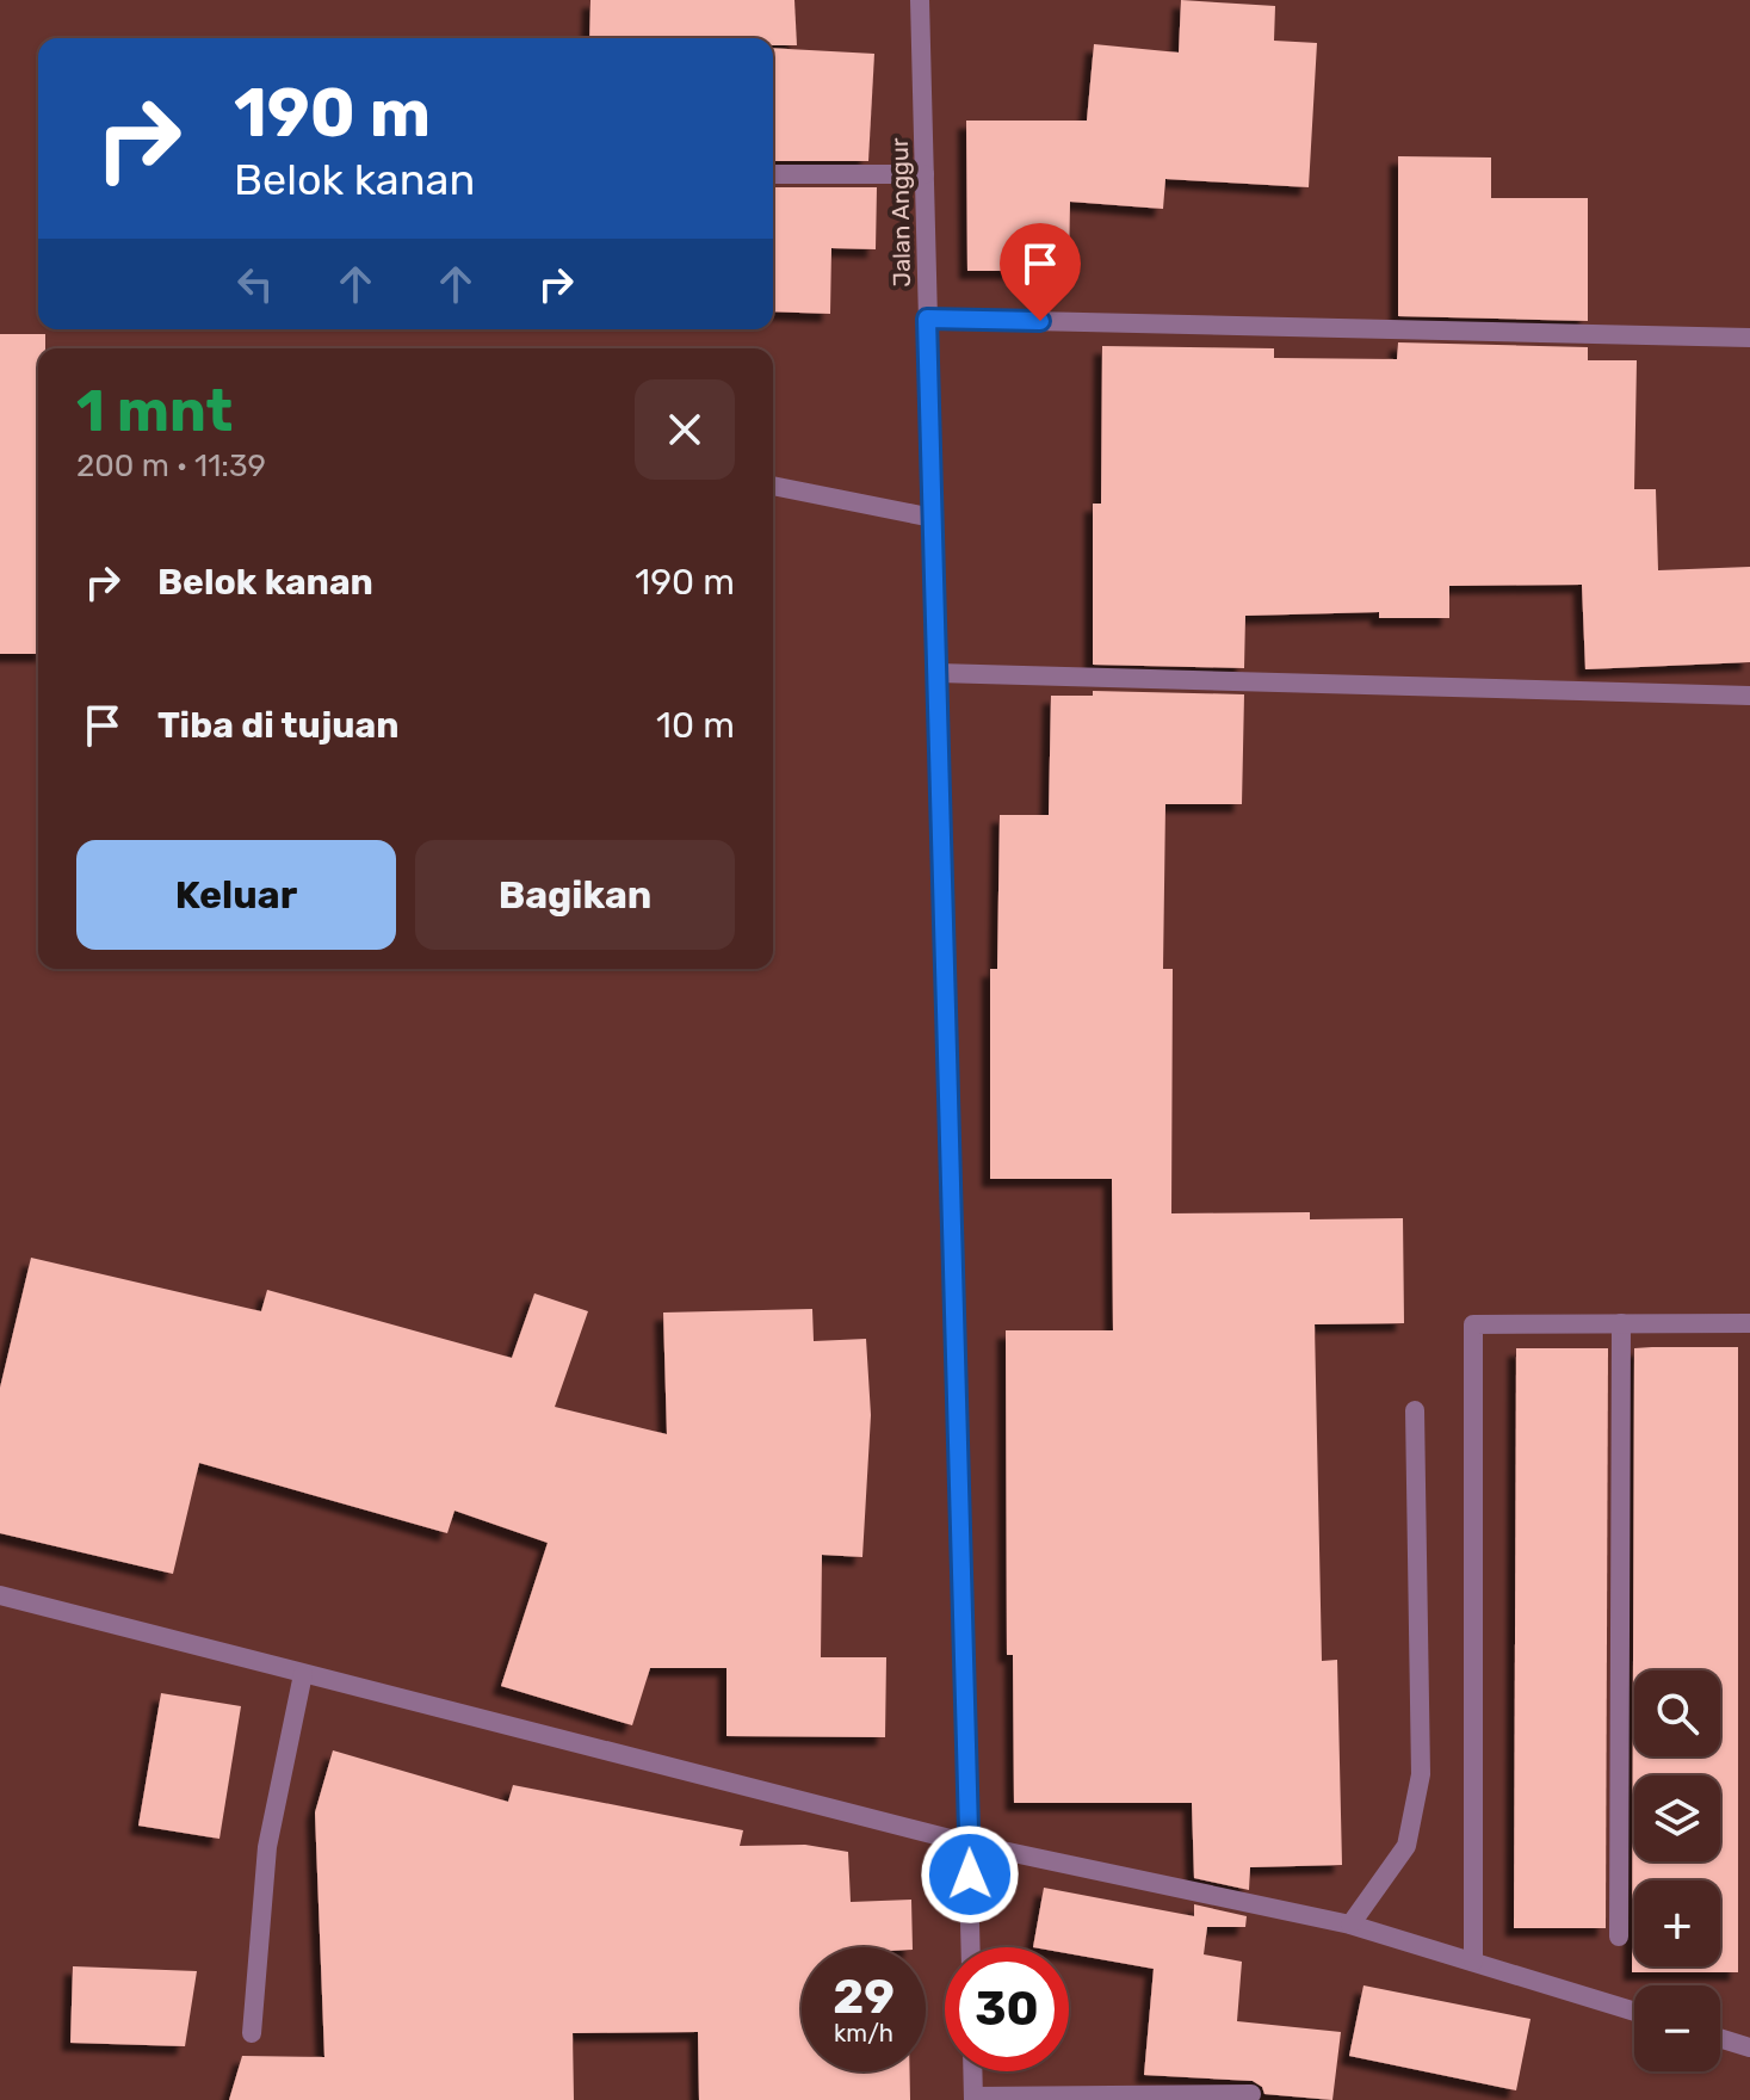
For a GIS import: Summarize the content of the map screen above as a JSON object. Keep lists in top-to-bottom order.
{
  "streets": {
    "street": ["Jalan Anggur"]
  },
  "page": {
    "turn": ["190 m", "Belok kanan"],
    "heading": ["1 mnt", "200 m · 11:39"],
    "list": [
      {
        "name": "Belok kanan",
        "value": "190 m"
      },
      {
        "name": "Tiba di tujuan",
        "value": "10 m"
      }
    ],
    "buttons": ["Keluar", "Bagikan"],
    "map_buttons": ["+", "−"],
    "speed": "29 km/h",
    "limit": "30"
  }
}
